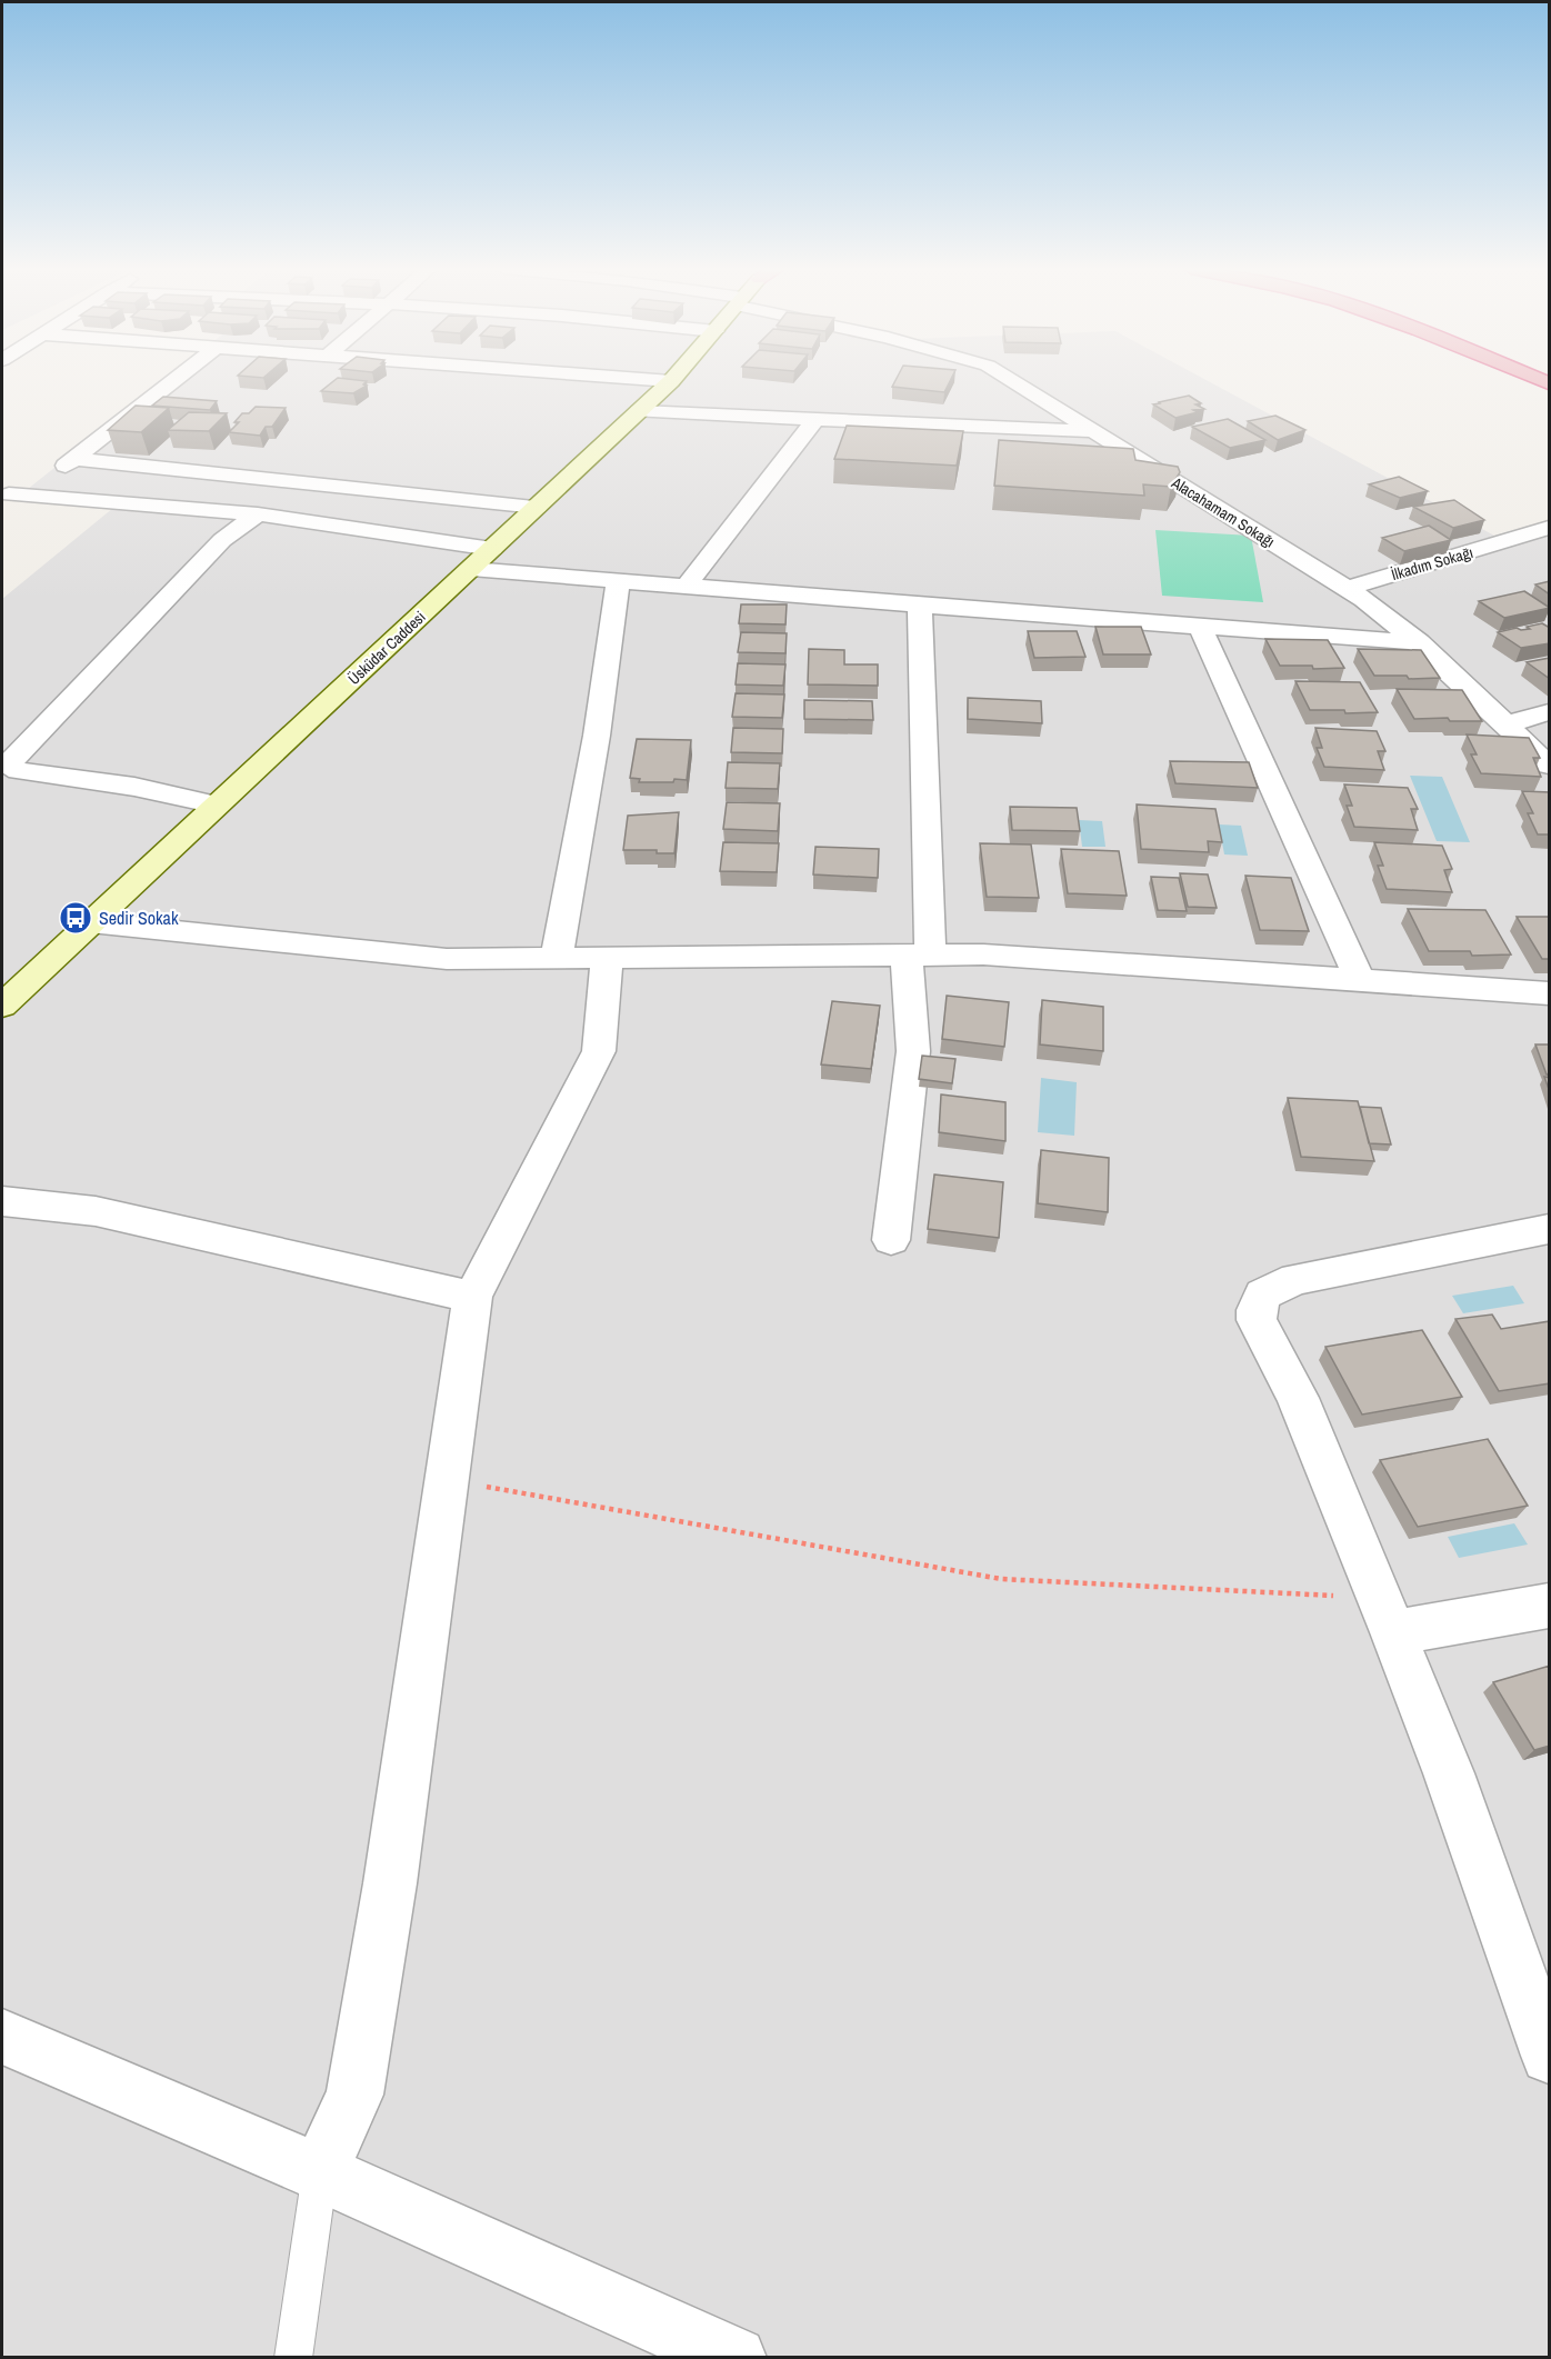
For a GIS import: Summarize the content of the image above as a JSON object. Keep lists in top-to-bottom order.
{
  "streets": {
    "main road": ["Üsküdar Caddesi"],
    "street": ["Alacahamam Sokağı", "İlkadım Sokağı"]
  },
  "crossings": [
    ["Alacahamam Sokağı", "İlkadım Sokağı"]
  ],
  "places": {
    "bus stop": ["Sedir Sokak"]
  }
}
